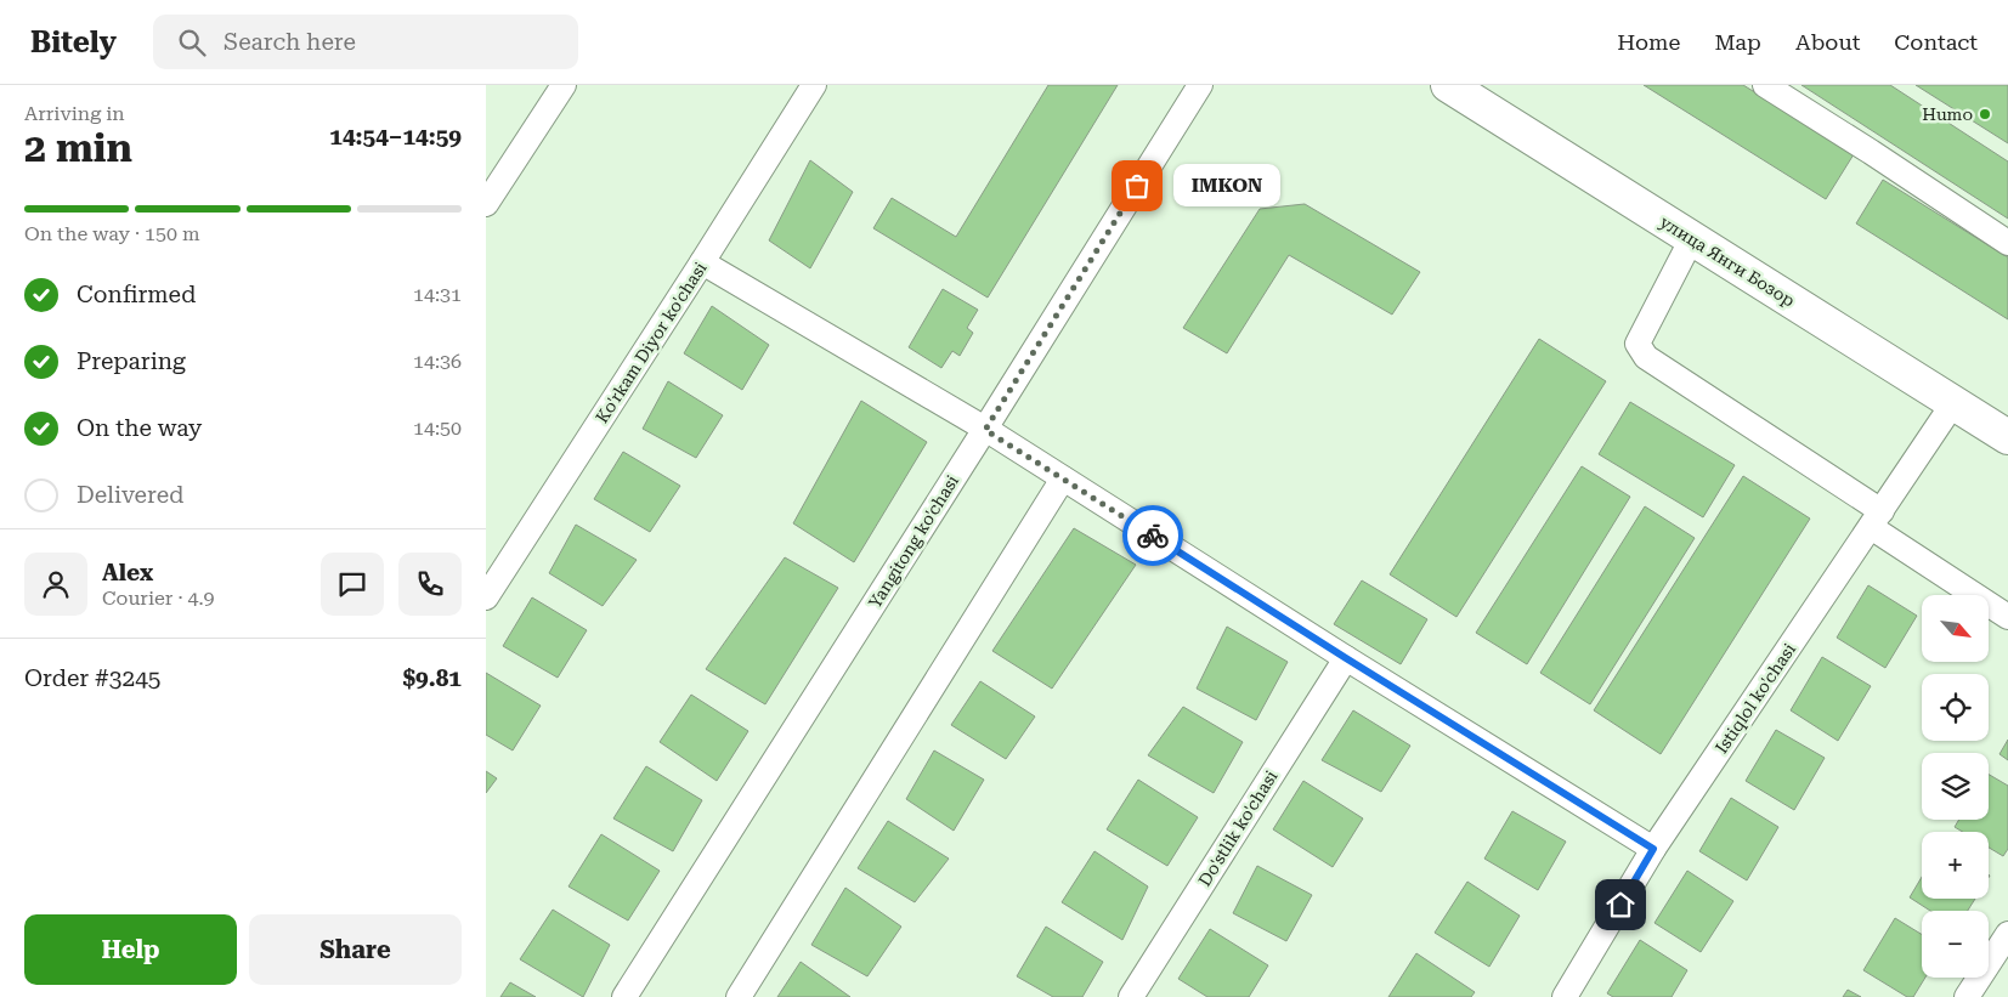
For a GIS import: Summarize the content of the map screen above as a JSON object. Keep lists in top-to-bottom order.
{
  "streets": {
    "street": [
      "улица Янги Бозор",
      "Ko'rkam Diyor ko'chasi",
      "Yangitong ko'chasi",
      "Istiqlol ko'chasi",
      "Do'stlik ko'chasi"
    ]
  },
  "crossings": [
    ["улица Янги Бозор", "Istiqlol ko'chasi"]
  ],
  "places": ["Humo", "IMKON"],
  "north": "bottom right",
  "page": {
    "header": "Bitely",
    "search": "Search here",
    "nav": [
      "Home",
      "Map",
      "About",
      "Contact"
    ],
    "heading": ["2 min", "Arriving in", "14:54–14:59"],
    "panel": [
      "Alex",
      "Courier · 4.9",
      "Order #3245",
      "$9.81"
    ],
    "bubble": "IMKON",
    "bar": "On the way · 150 m",
    "list": [
      ["Confirmed", "14:31"],
      ["Preparing", "14:36"],
      ["On the way", "14:50"],
      "Delivered"
    ],
    "map_buttons": ["+", "−"],
    "buttons": ["Help", "Share"]
  }
}
